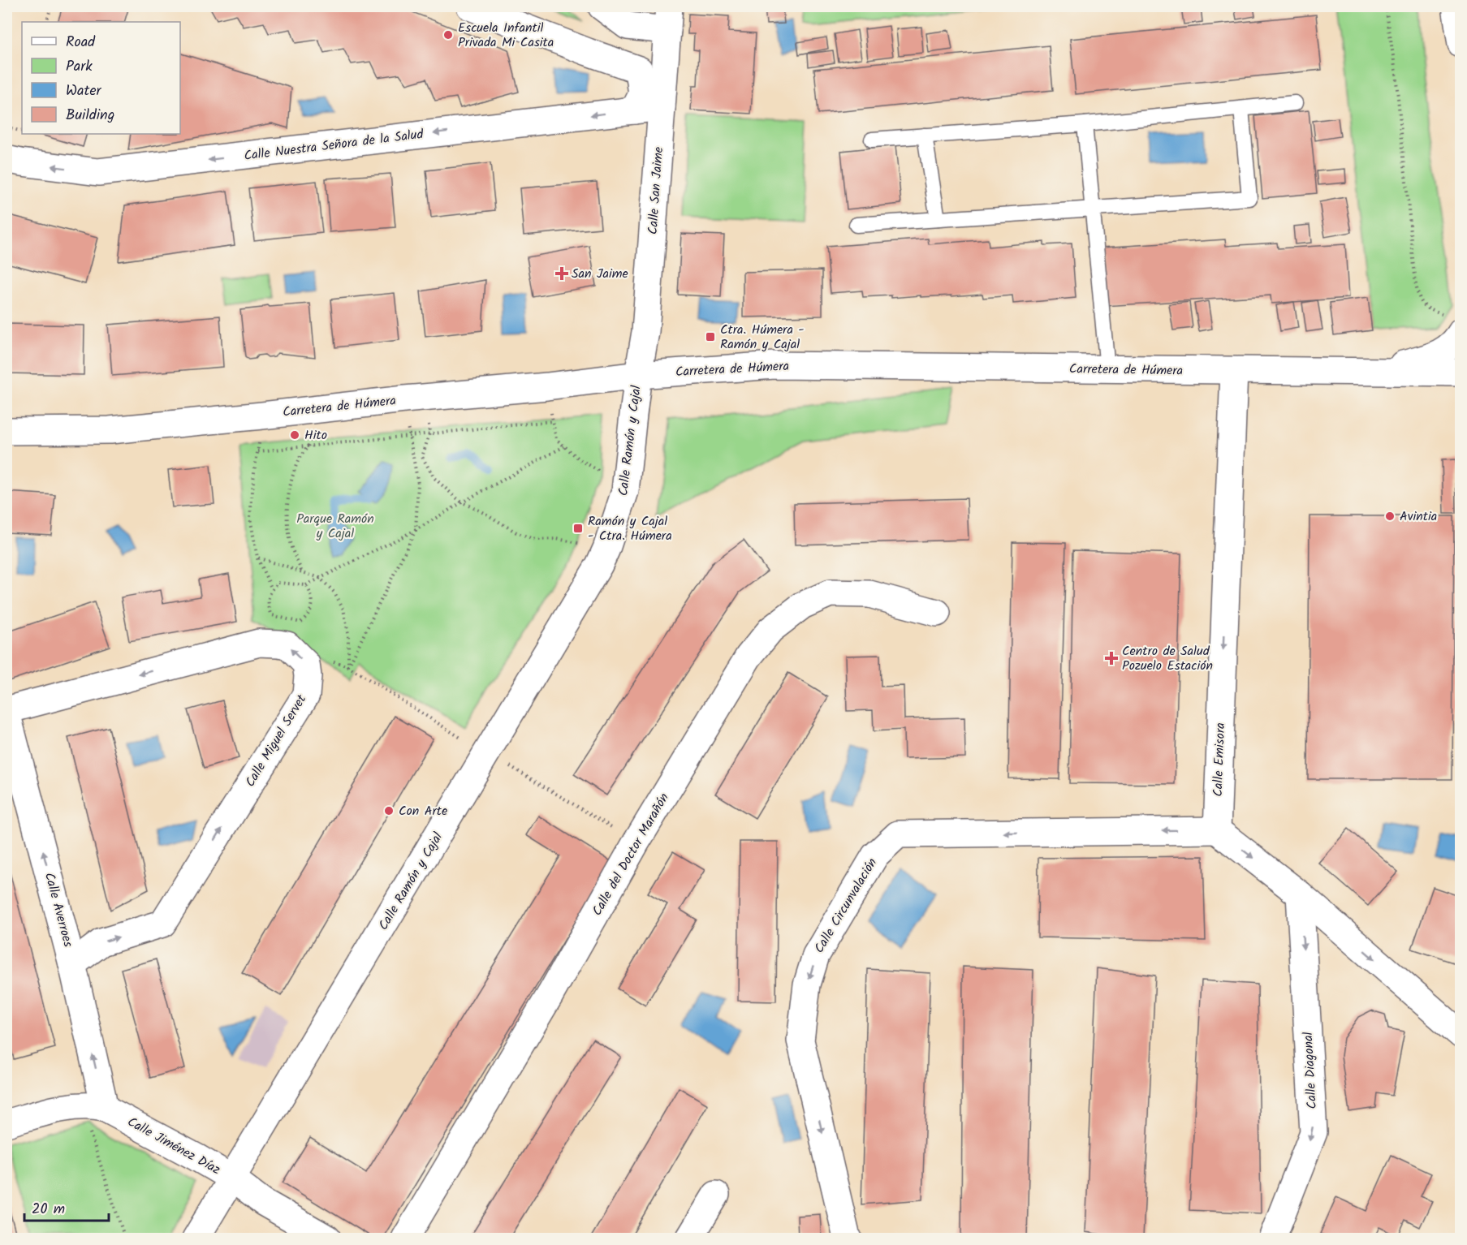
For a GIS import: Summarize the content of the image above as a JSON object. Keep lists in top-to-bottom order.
{
  "streets": {
    "street": [
      "Calle Nuestra Señora de la Salud",
      "Calle San Jaime",
      "Carretera de Húmera",
      "Calle Ramón y Cajal",
      "Calle Miguel Servet",
      "Calle Emisora",
      "Calle del Doctor Marañón",
      "Calle Circunvalación",
      "Calle Averroes",
      "Calle Diagonal",
      "Calle Jiménez Díaz"
    ]
  },
  "crossings": [
    ["Calle Nuestra Señora de la Salud", "Calle San Jaime"],
    ["Calle San Jaime", "Carretera de Húmera"],
    ["Calle San Jaime", "Calle Ramón y Cajal"],
    ["Carretera de Húmera", "Calle Ramón y Cajal"],
    ["Carretera de Húmera", "Calle Emisora"],
    ["Calle Ramón y Cajal", "Calle Jiménez Díaz"],
    ["Calle Miguel Servet", "Calle Averroes"],
    ["Calle Emisora", "Calle Circunvalación"],
    ["Calle Averroes", "Calle Jiménez Díaz"]
  ],
  "one_way": [
    "Calle Nuestra Señora de la Salud",
    "Calle Emisora",
    "Calle Averroes",
    "Calle Diagonal"
  ],
  "parks": ["Parque Ramón y Cajal"],
  "places": {
    "other": [
      "Escuela Infantil Privada Mi Casita",
      "Hito",
      "Avintia",
      "Con Arte"
    ],
    "health": ["San Jaime", "Centro de Salud Pozuelo Estación"],
    "transit": ["Ctra. Húmera - Ramón y Cajal", "Ramón y Cajal - Ctra. Húmera"]
  },
  "legend": [
    "Road",
    "Park",
    "Water",
    "Building"
  ],
  "scale_bar": "20 m"
}
